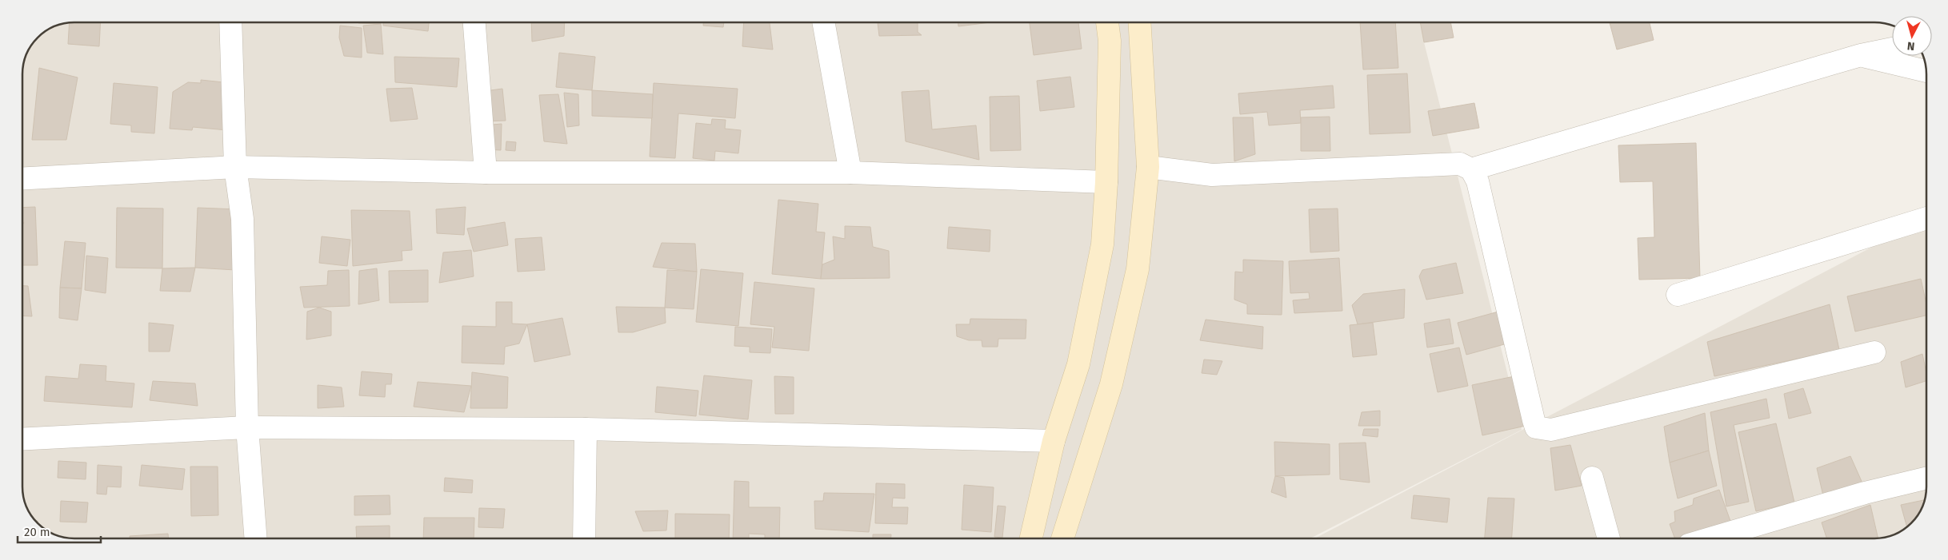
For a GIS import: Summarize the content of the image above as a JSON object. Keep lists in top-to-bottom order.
{
  "scale_bar": "20 m",
  "north": "bottom"
}
